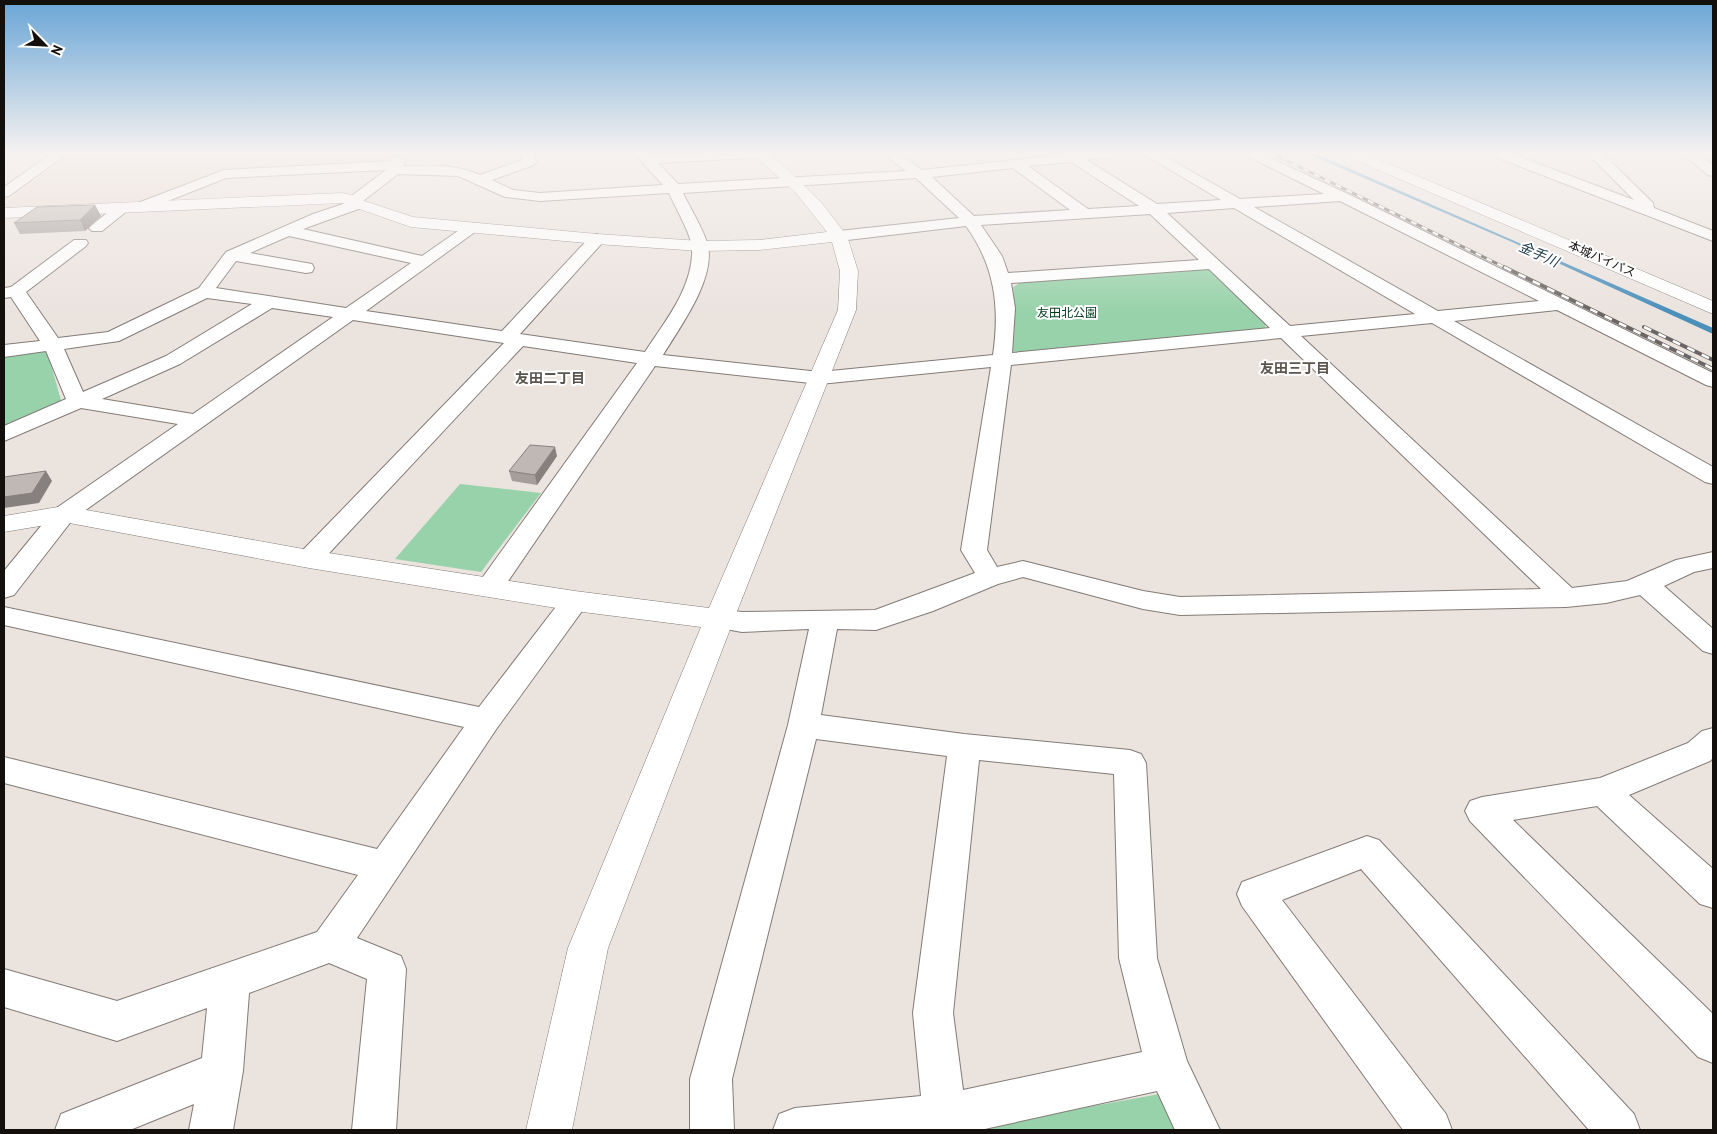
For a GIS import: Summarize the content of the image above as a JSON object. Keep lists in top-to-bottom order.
{
  "streets": {
    "main road": ["本城バイパス"]
  },
  "districts": ["友田三丁目", "友田二丁目"],
  "water": ["金手川"],
  "parks": ["友田北公園"],
  "north": "bottom right"
}
